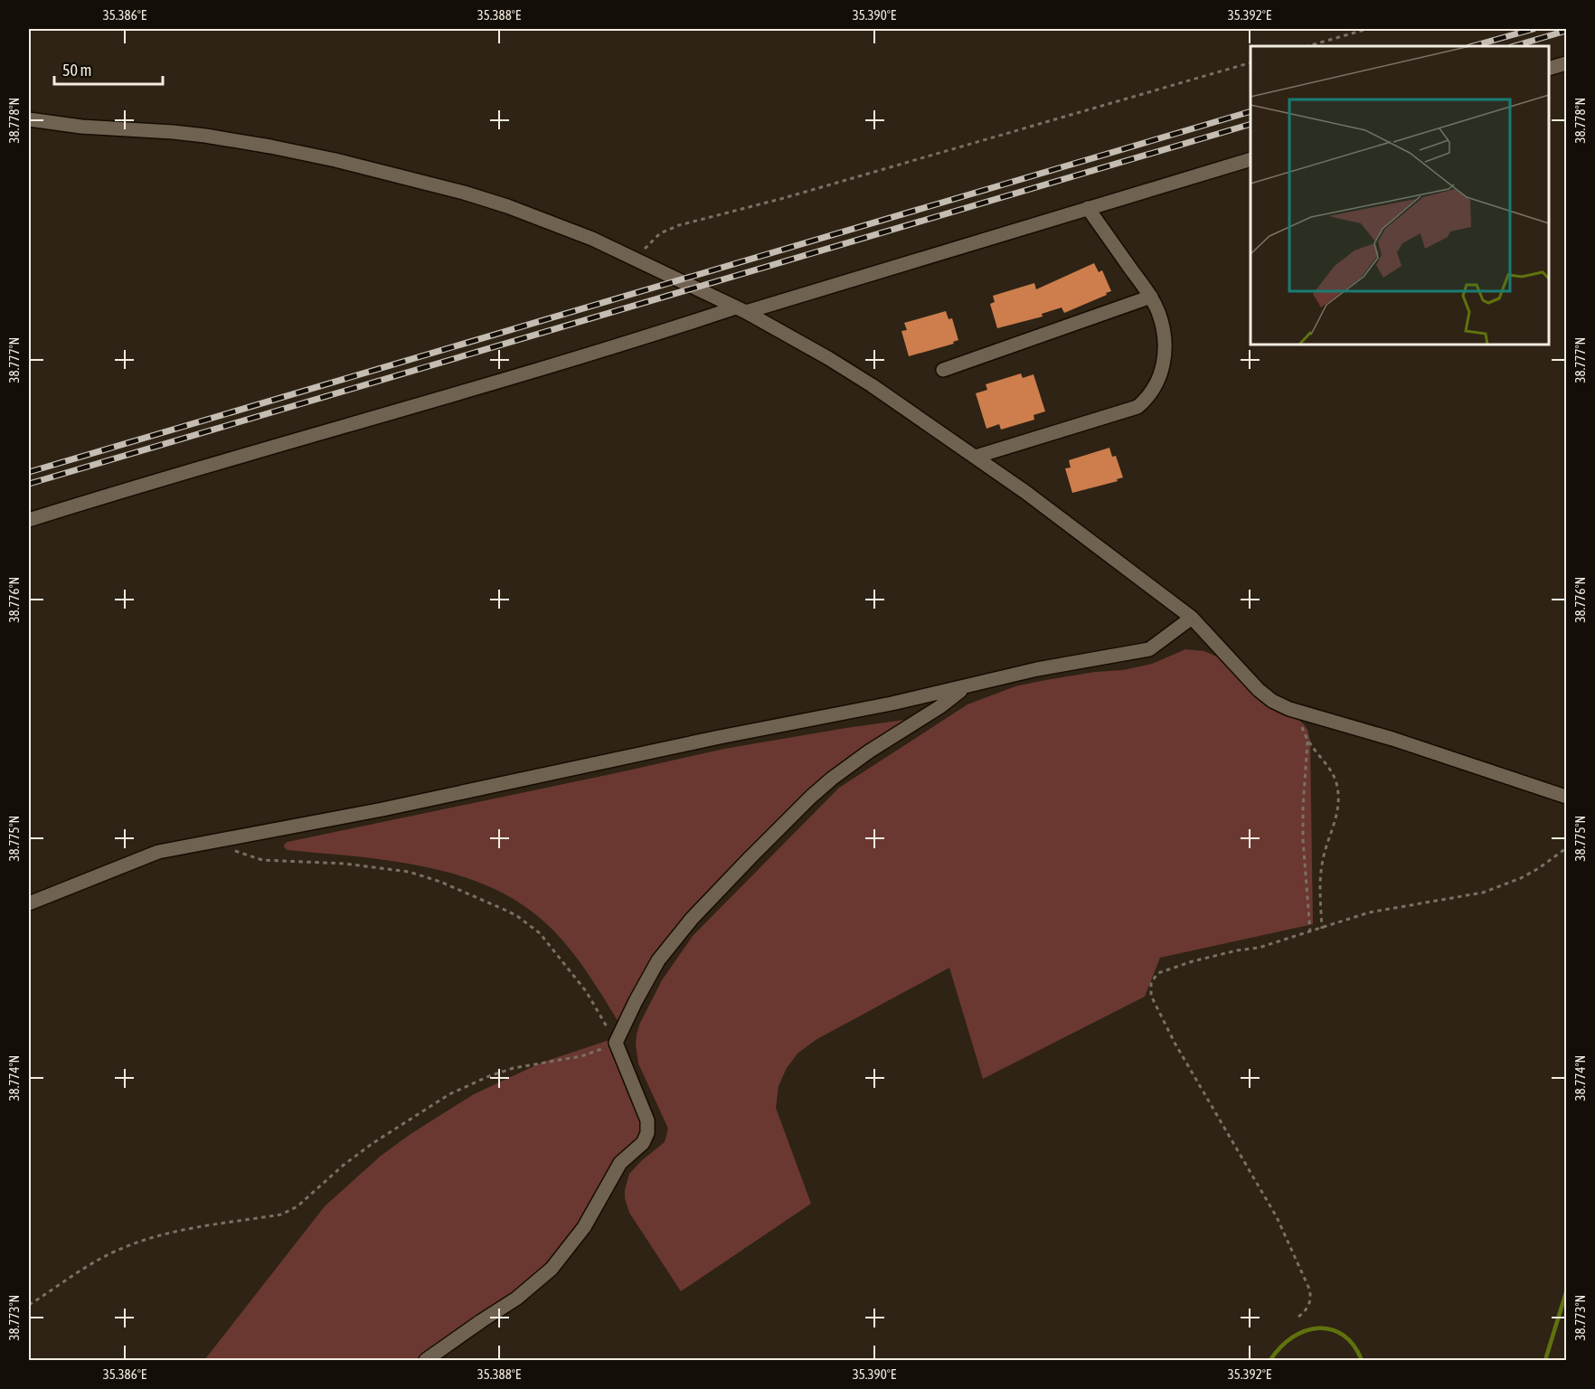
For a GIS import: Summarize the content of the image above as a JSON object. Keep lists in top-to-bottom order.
{
  "scale_bar": "50 m",
  "coordinates": [
    "35.386°E",
    "35.388°E",
    "35.390°E",
    "35.392°E",
    "38.778°N",
    "38.777°N",
    "38.776°N",
    "38.775°N",
    "38.774°N",
    "38.773°N"
  ]
}
